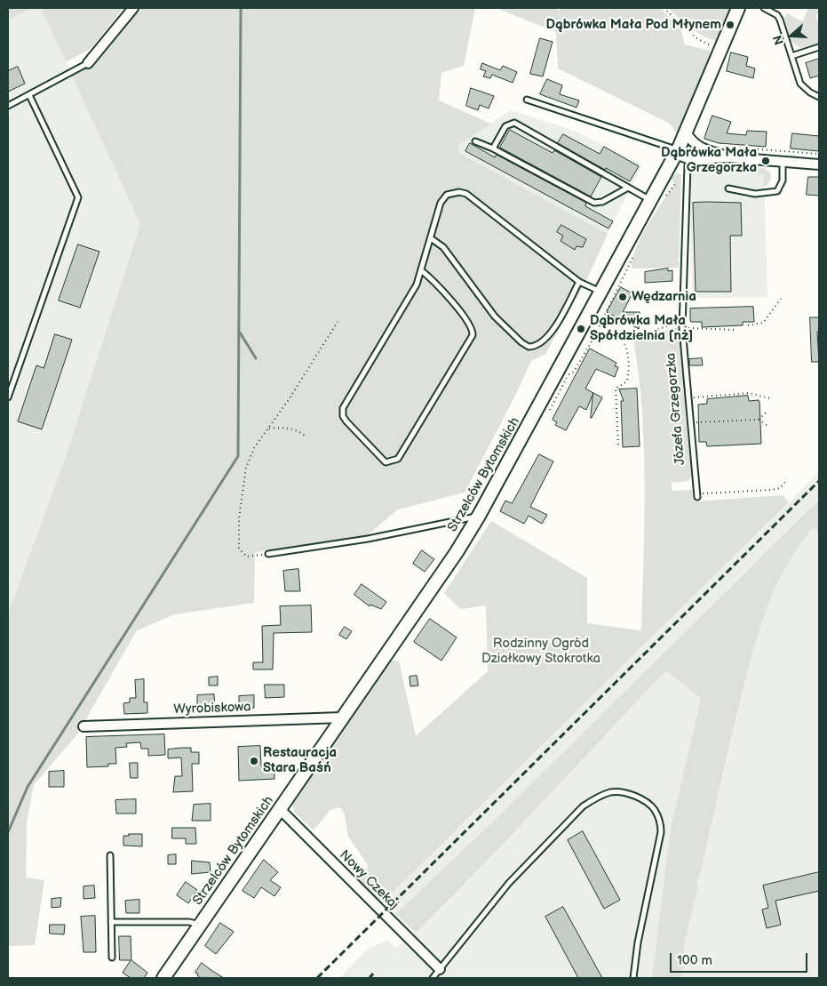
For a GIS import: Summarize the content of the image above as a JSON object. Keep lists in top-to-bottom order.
{
  "streets": {
    "street": ["Strzelców Bytomskich", "Wyrobiskowa", "Nowy Czekaj"],
    "lane": ["Józefa Grzegorzka"]
  },
  "crossings": [
    ["Strzelców Bytomskich", "Wyrobiskowa"],
    ["Strzelców Bytomskich", "Nowy Czekaj"]
  ],
  "parks": ["Rodzinny Ogród Działkowy Stokrotka"],
  "places": [
    "Dąbrówka Mała Pod Młynem",
    "Dąbrówka Mała Grzegorzka",
    "Wędzarnia",
    "Dąbrówka Mała Spółdzielnia [nż]",
    "Restauracja Stara Baśń"
  ],
  "scale_bar": "100 m",
  "north": "left"
}
